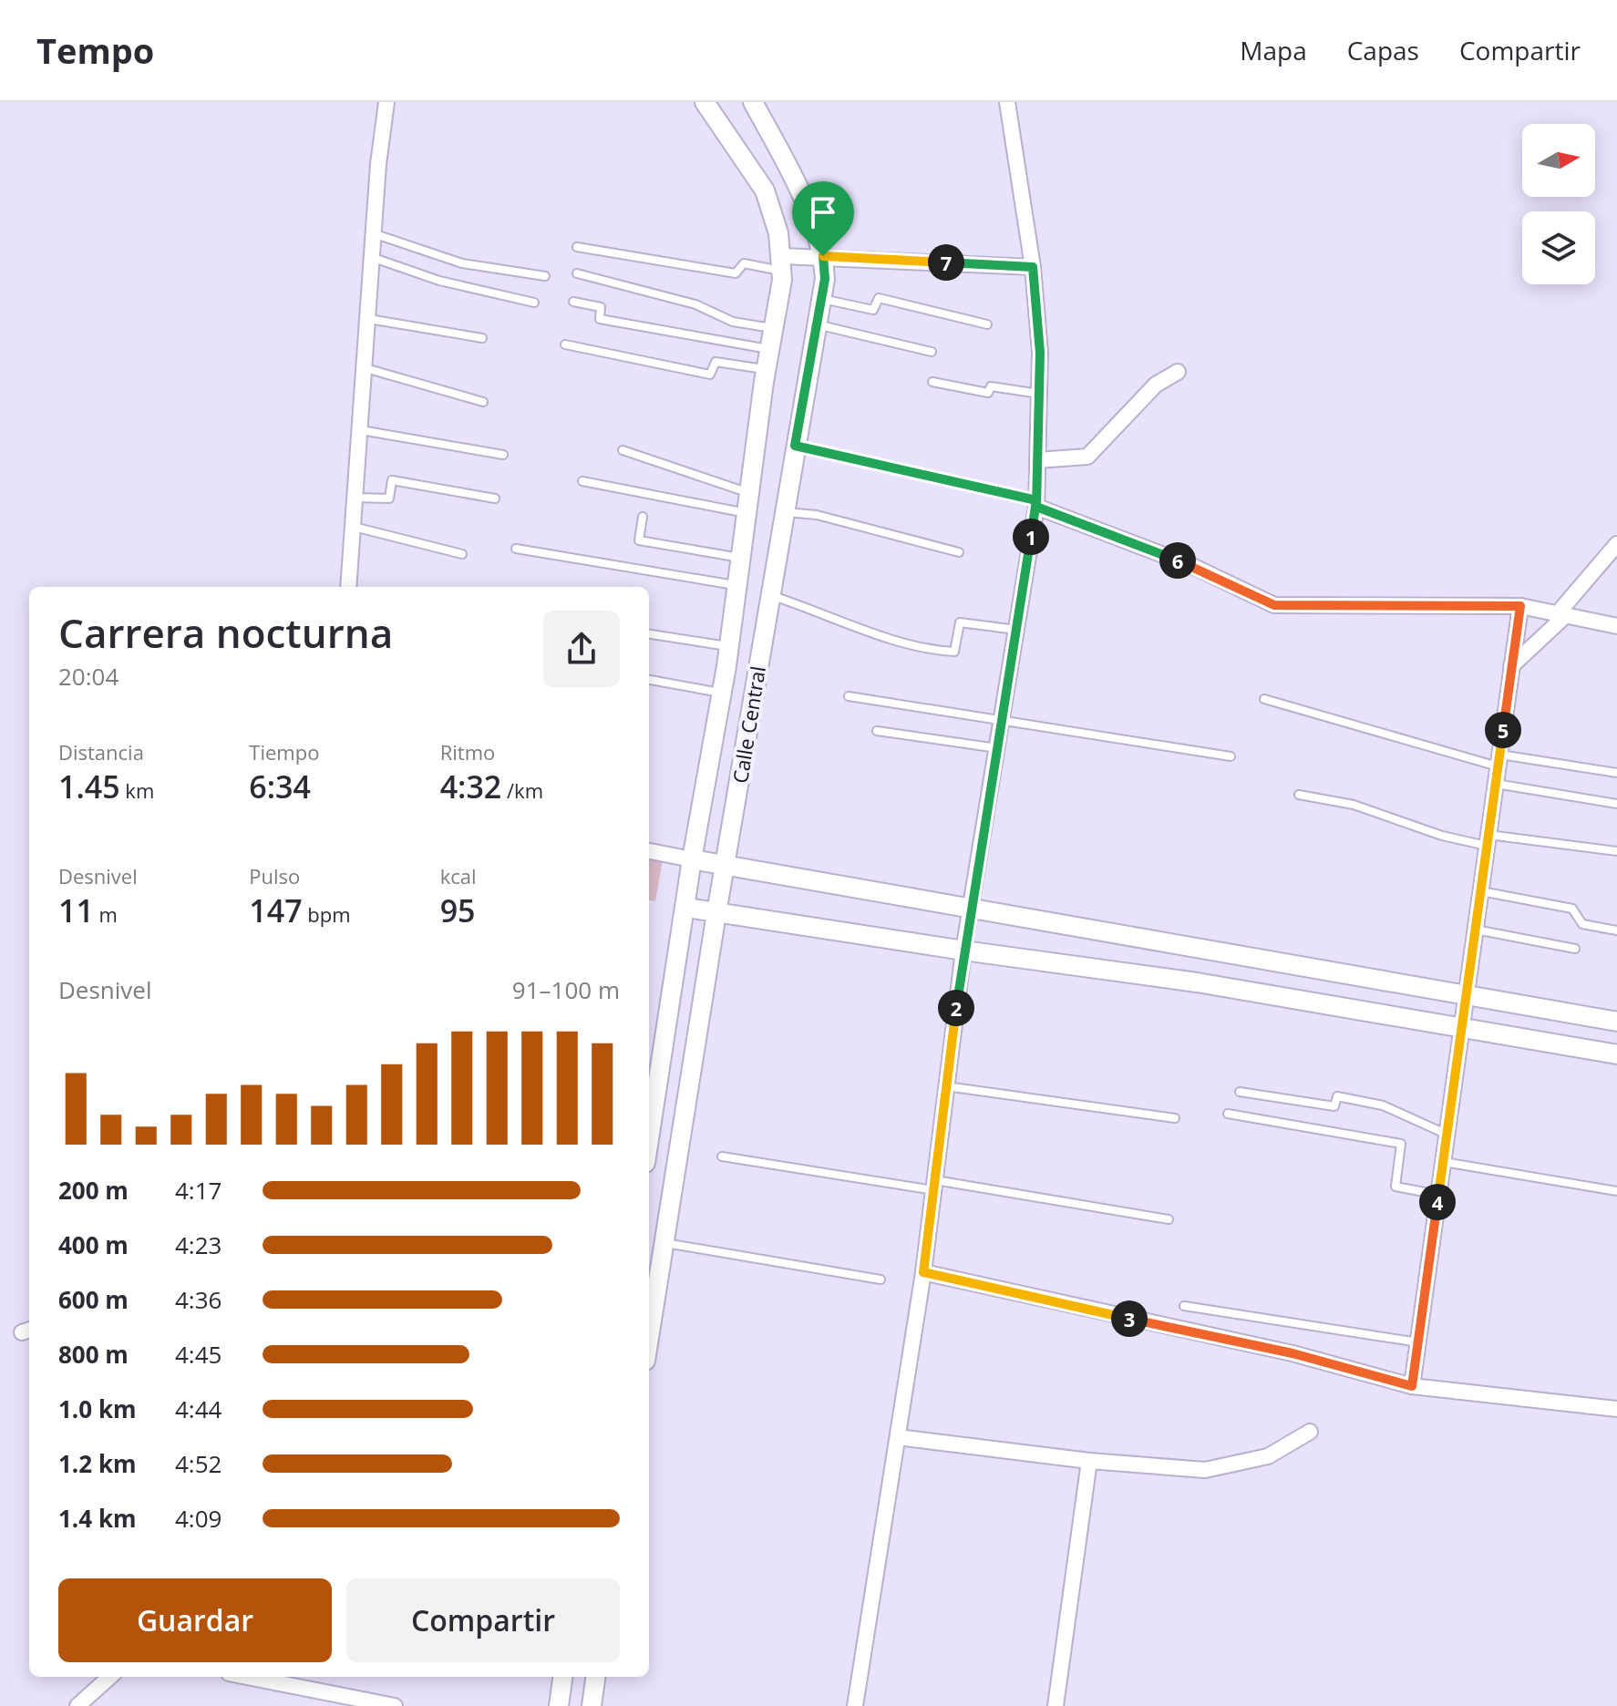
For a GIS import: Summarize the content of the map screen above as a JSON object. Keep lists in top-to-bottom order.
{
  "streets": {
    "street": ["Calle Central"]
  },
  "north": "right",
  "page": {
    "header": "Tempo",
    "nav": ["Mapa", "Capas", "Compartir"],
    "pins": [
      "7",
      "1",
      "6",
      "5",
      "2",
      "4",
      "3"
    ],
    "heading": ["Carrera nocturna", "20:04"],
    "stats": [
      ["Distancia", "1.45 km"],
      ["Tiempo", "6:34"],
      ["Ritmo", "4:32 /km"],
      ["Desnivel", "11 m"],
      ["Pulso", "147 bpm"],
      ["kcal", "95"]
    ],
    "chart": ["Desnivel", "91–100 m"],
    "list": [
      {
        "name": "200 m",
        "note": "4:17"
      },
      {
        "name": "400 m",
        "note": "4:23"
      },
      {
        "name": "600 m",
        "note": "4:36"
      },
      {
        "name": "800 m",
        "note": "4:45"
      },
      {
        "name": "1.0 km",
        "note": "4:44"
      },
      {
        "name": "1.2 km",
        "note": "4:52"
      },
      {
        "name": "1.4 km",
        "note": "4:09"
      }
    ],
    "buttons": ["Guardar", "Compartir"]
  }
}
